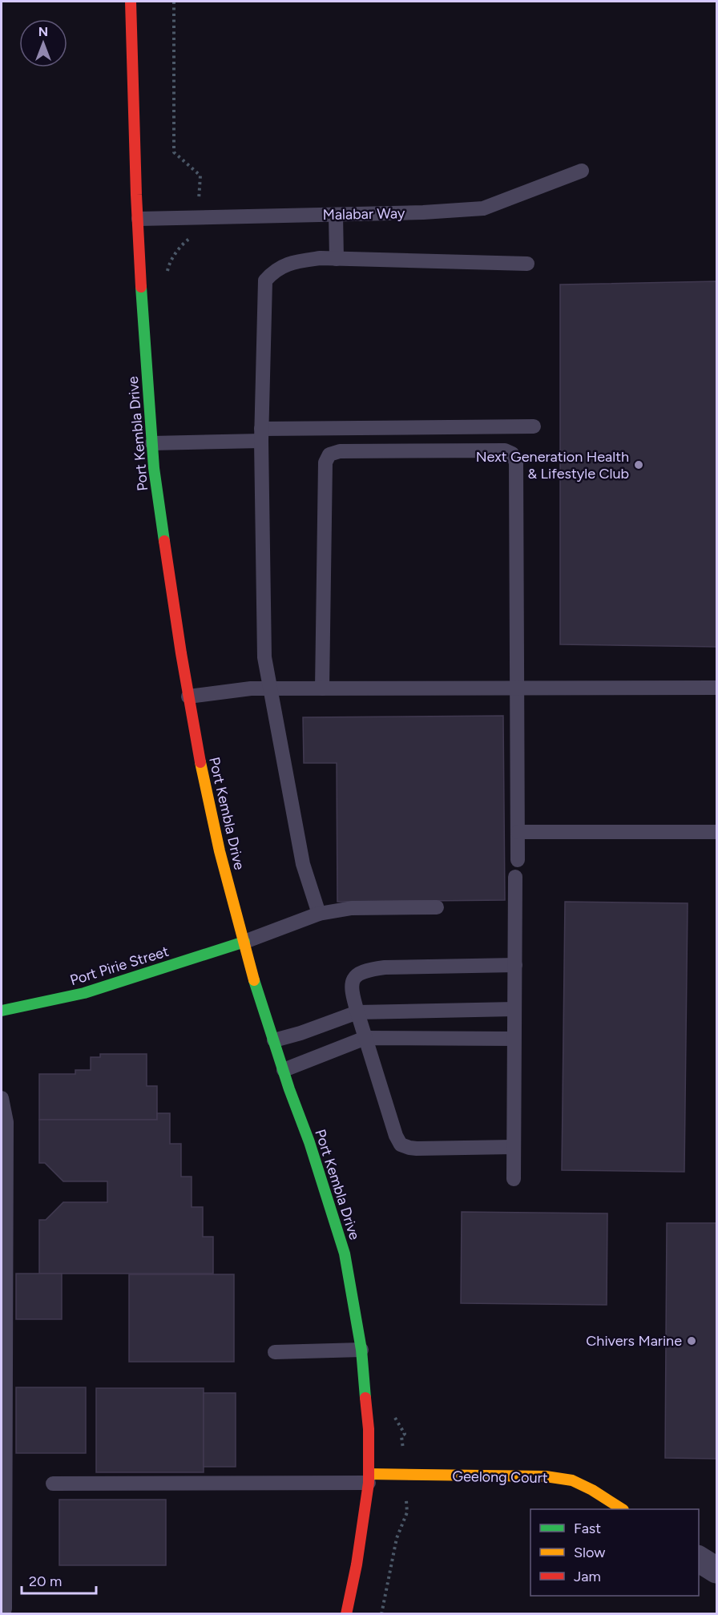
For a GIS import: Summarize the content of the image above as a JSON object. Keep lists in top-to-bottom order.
{
  "streets": {
    "street": ["Port Kembla Drive", "Port Pirie Street", "Geelong Court"],
    "lane": ["Malabar Way"]
  },
  "crossings": [
    ["Malabar Way", "Port Kembla Drive"],
    ["Port Kembla Drive", "Port Pirie Street"],
    ["Port Kembla Drive", "Geelong Court"]
  ],
  "places": ["Next Generation Health & Lifestyle Club", "Chivers Marine"],
  "legend": ["Fast", "Slow", "Jam"],
  "scale_bar": "20 m",
  "north": "top"
}
